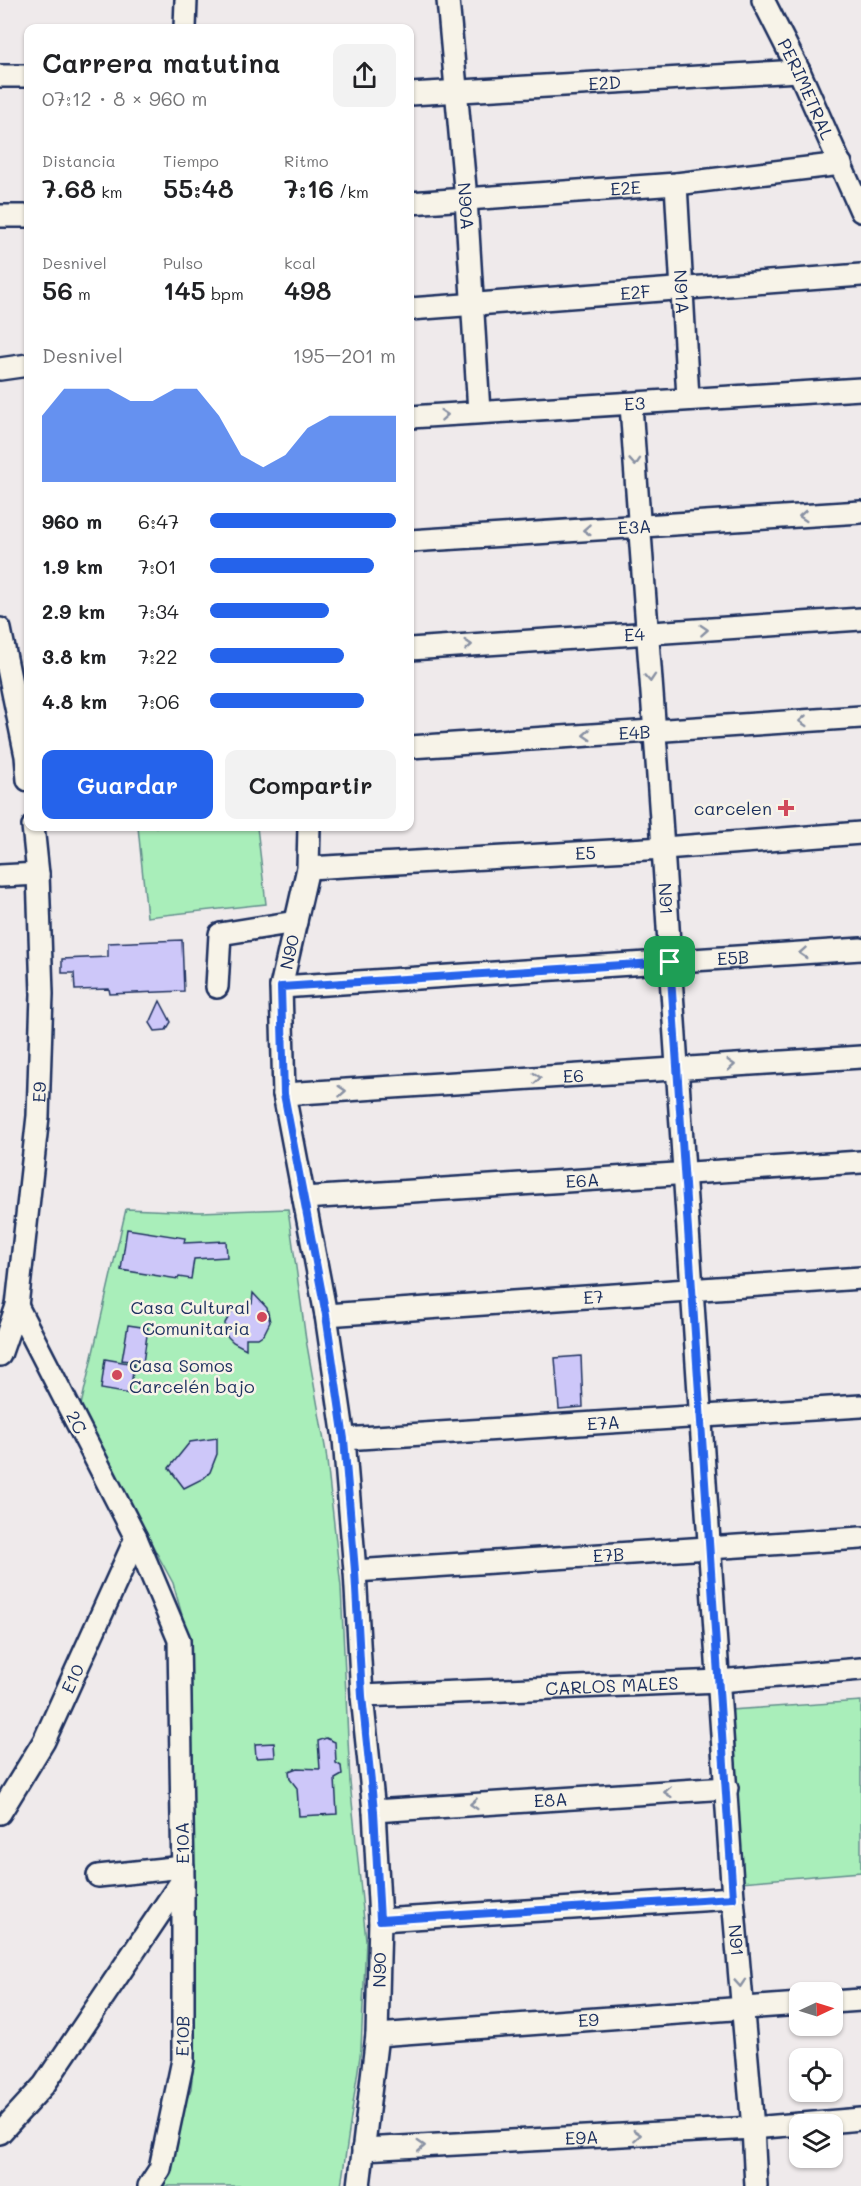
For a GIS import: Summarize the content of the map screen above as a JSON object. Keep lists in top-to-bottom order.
{
  "streets": {
    "street": [
      "E2D",
      "PERIMETRAL",
      "E2E",
      "N90A",
      "E2F",
      "N91A",
      "E3",
      "E3A",
      "E4",
      "E4B",
      "E5",
      "N91",
      "N90",
      "E5B",
      "E6",
      "E9",
      "E6A",
      "E7",
      "2C",
      "E7A",
      "E7B",
      "E10",
      "CARLOS MALES",
      "E8A",
      "E10A",
      "E10B",
      "E9A"
    ]
  },
  "crossings": [
    ["E2D", "PERIMETRAL"],
    ["E2D", "N90A"],
    ["PERIMETRAL", "E2E"],
    ["E2E", "N90A"],
    ["E2E", "N91A"],
    ["N90A", "E2F"],
    ["N90A", "E3"],
    ["E2F", "N91A"],
    ["N91A", "E3"],
    ["E3", "N91"],
    ["E3A", "N91"],
    ["E4", "N91"],
    ["E4B", "N91"],
    ["E5", "N91"],
    ["E5", "N90"],
    ["N91", "E5B"],
    ["N91", "E6"],
    ["N91", "E9"],
    ["N91", "E6A"],
    ["N91", "E7"],
    ["N91", "E7A"],
    ["N91", "E7B"],
    ["N91", "CARLOS MALES"],
    ["N91", "E8A"],
    ["N91", "E9A"],
    ["N90", "E5B"],
    ["N90", "E6"],
    ["N90", "E9"],
    ["N90", "E6A"],
    ["N90", "E7"],
    ["N90", "E7A"],
    ["N90", "E7B"],
    ["N90", "CARLOS MALES"],
    ["N90", "E8A"],
    ["N90", "E9A"],
    ["E9", "2C"],
    ["2C", "E10"],
    ["2C", "E10A"],
    ["E10", "E10A"],
    ["E10A", "E10B"]
  ],
  "one_way": [
    "E3A",
    "E4",
    "E4B",
    "E6",
    "E9A"
  ],
  "places": {
    "health": ["carcelen"],
    "other": ["Casa Cultural Comunitaria", "Casa Somos Carcelén bajo"]
  },
  "north": "right",
  "page": {
    "heading": ["Carrera matutina", "07:12 · 8 × 960 m"],
    "stats": [
      ["Distancia", "7.68 km"],
      ["Tiempo", "55:48"],
      ["Ritmo", "7:16 /km"],
      ["Desnivel", "56 m"],
      ["Pulso", "145 bpm"],
      ["kcal", "498"]
    ],
    "chart": ["Desnivel", "195–201 m"],
    "list": [
      {
        "name": "960 m",
        "note": "6:47"
      },
      {
        "name": "1.9 km",
        "note": "7:01"
      },
      {
        "name": "2.9 km",
        "note": "7:34"
      },
      {
        "name": "3.8 km",
        "note": "7:22"
      },
      {
        "name": "4.8 km",
        "note": "7:06"
      }
    ],
    "buttons": ["Guardar", "Compartir"]
  }
}
